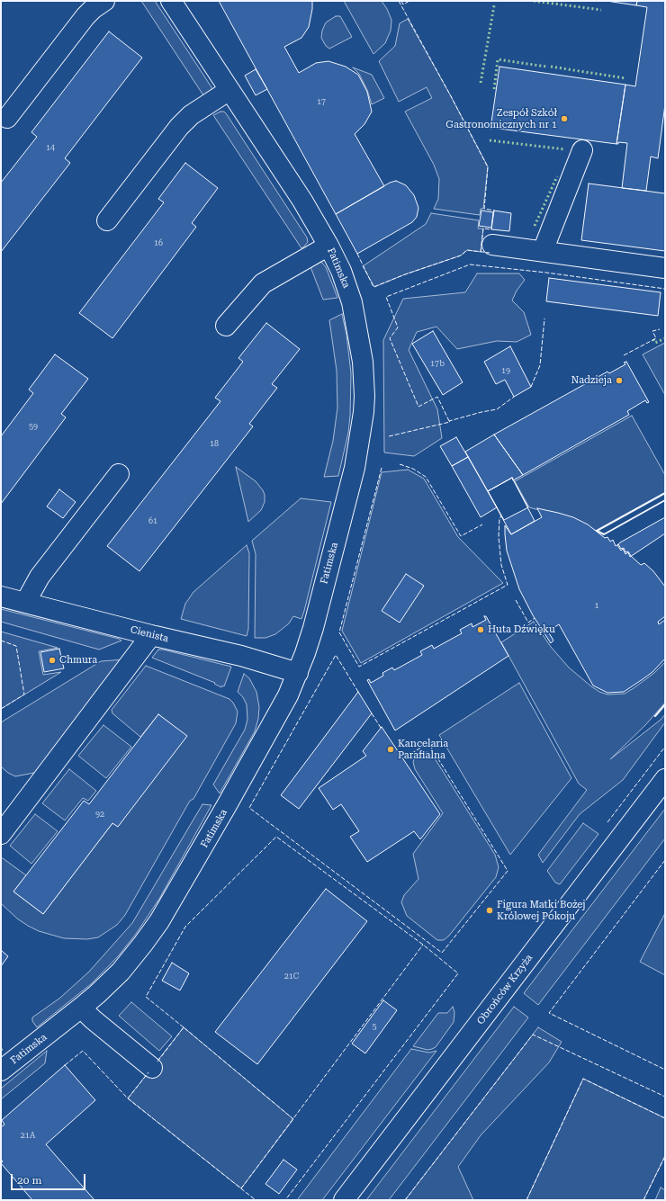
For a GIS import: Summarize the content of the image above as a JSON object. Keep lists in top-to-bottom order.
{
  "streets": {
    "street": ["Fatimska", "Cienista", "Obrońców Krzyża"]
  },
  "crossings": [
    ["Fatimska", "Cienista"]
  ],
  "places": [
    "Zespół Szkół Gastronomicznych nr 1",
    "Nadzieja",
    "Huta Dźwięku",
    "Chmura",
    "Kancelaria Parafialna",
    "Figura Matki Bożej Królowej Pokoju"
  ],
  "house_numbers": [
    "17",
    "14",
    "16",
    "17b",
    "19",
    "59",
    "18",
    "61",
    "1",
    "92",
    "21C",
    "5",
    "21A"
  ],
  "scale_bar": "20 m"
}
